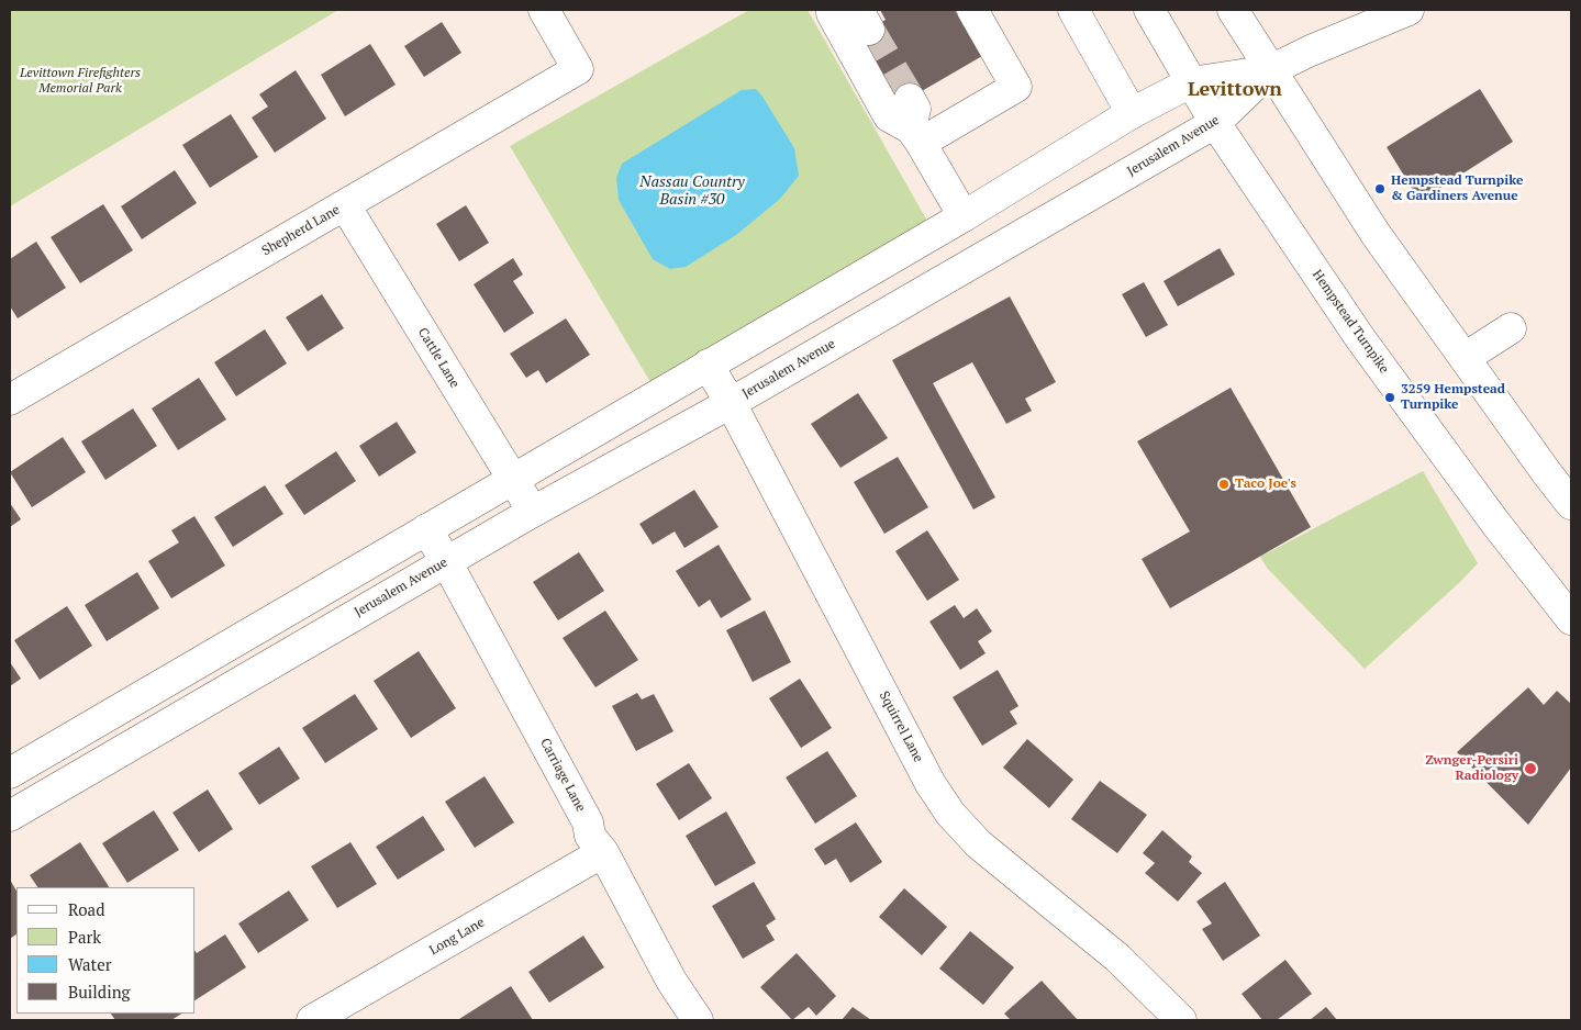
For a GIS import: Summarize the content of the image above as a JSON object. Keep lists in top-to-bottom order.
{
  "streets": {
    "main road": [
      "Jerusalem Avenue",
      "Shepherd Lane",
      "Hempstead Turnpike",
      "Cattle Lane",
      "Squirrel Lane",
      "Carriage Lane",
      "Long Lane"
    ]
  },
  "crossings": [
    ["Jerusalem Avenue", "Hempstead Turnpike"],
    ["Jerusalem Avenue", "Cattle Lane"],
    ["Jerusalem Avenue", "Squirrel Lane"],
    ["Jerusalem Avenue", "Carriage Lane"],
    ["Shepherd Lane", "Cattle Lane"],
    ["Carriage Lane", "Long Lane"]
  ],
  "districts": ["Levittown"],
  "water": ["Nassau Country Basin #30"],
  "parks": ["Levittown Firefighters Memorial Park"],
  "places": [
    "Hempstead Turnpike & Gardiners Avenue",
    "3259 Hempstead Turnpike",
    "Taco Joe's",
    "Zwnger-Persiri Radiology"
  ],
  "legend": [
    "Road",
    "Park",
    "Water",
    "Building"
  ]
}
